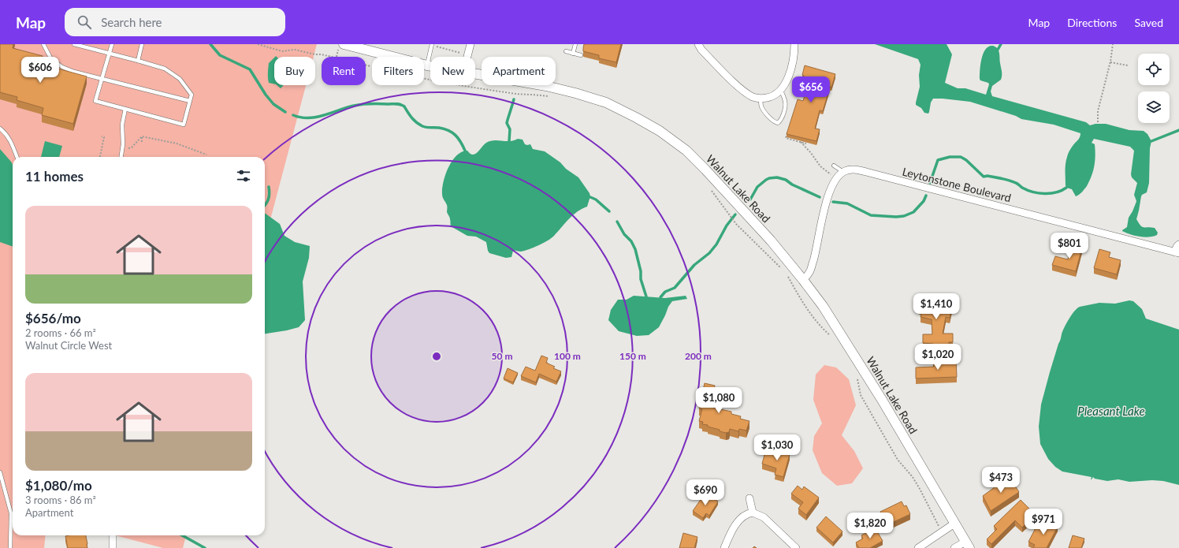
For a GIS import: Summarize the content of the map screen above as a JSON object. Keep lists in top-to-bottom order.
{
  "streets": {
    "street": ["Leytonstone Boulevard", "Walnut Lake Road"]
  },
  "water": ["Pleasant Lake"],
  "page": {
    "header": "Map",
    "search": "Search here",
    "nav": ["Map", "Directions", "Saved"],
    "price": [
      "$606",
      "$656",
      "$801",
      "$1,410",
      "$1,020",
      "$1,080",
      "$1,030",
      "$473",
      "$690",
      "$971",
      "$1,820"
    ],
    "chip": [
      "Buy",
      "Rent",
      "Filters",
      "New",
      "Apartment"
    ],
    "heading": "11 homes",
    "list": [
      {
        "name": "$656/mo",
        "note": "2 rooms · 66 m² · Walnut Circle West"
      },
      {
        "name": "$1,080/mo",
        "note": "3 rooms · 86 m² · Apartment"
      }
    ]
  },
  "rings": [
    "50 m",
    "100 m",
    "150 m",
    "200 m"
  ]
}
